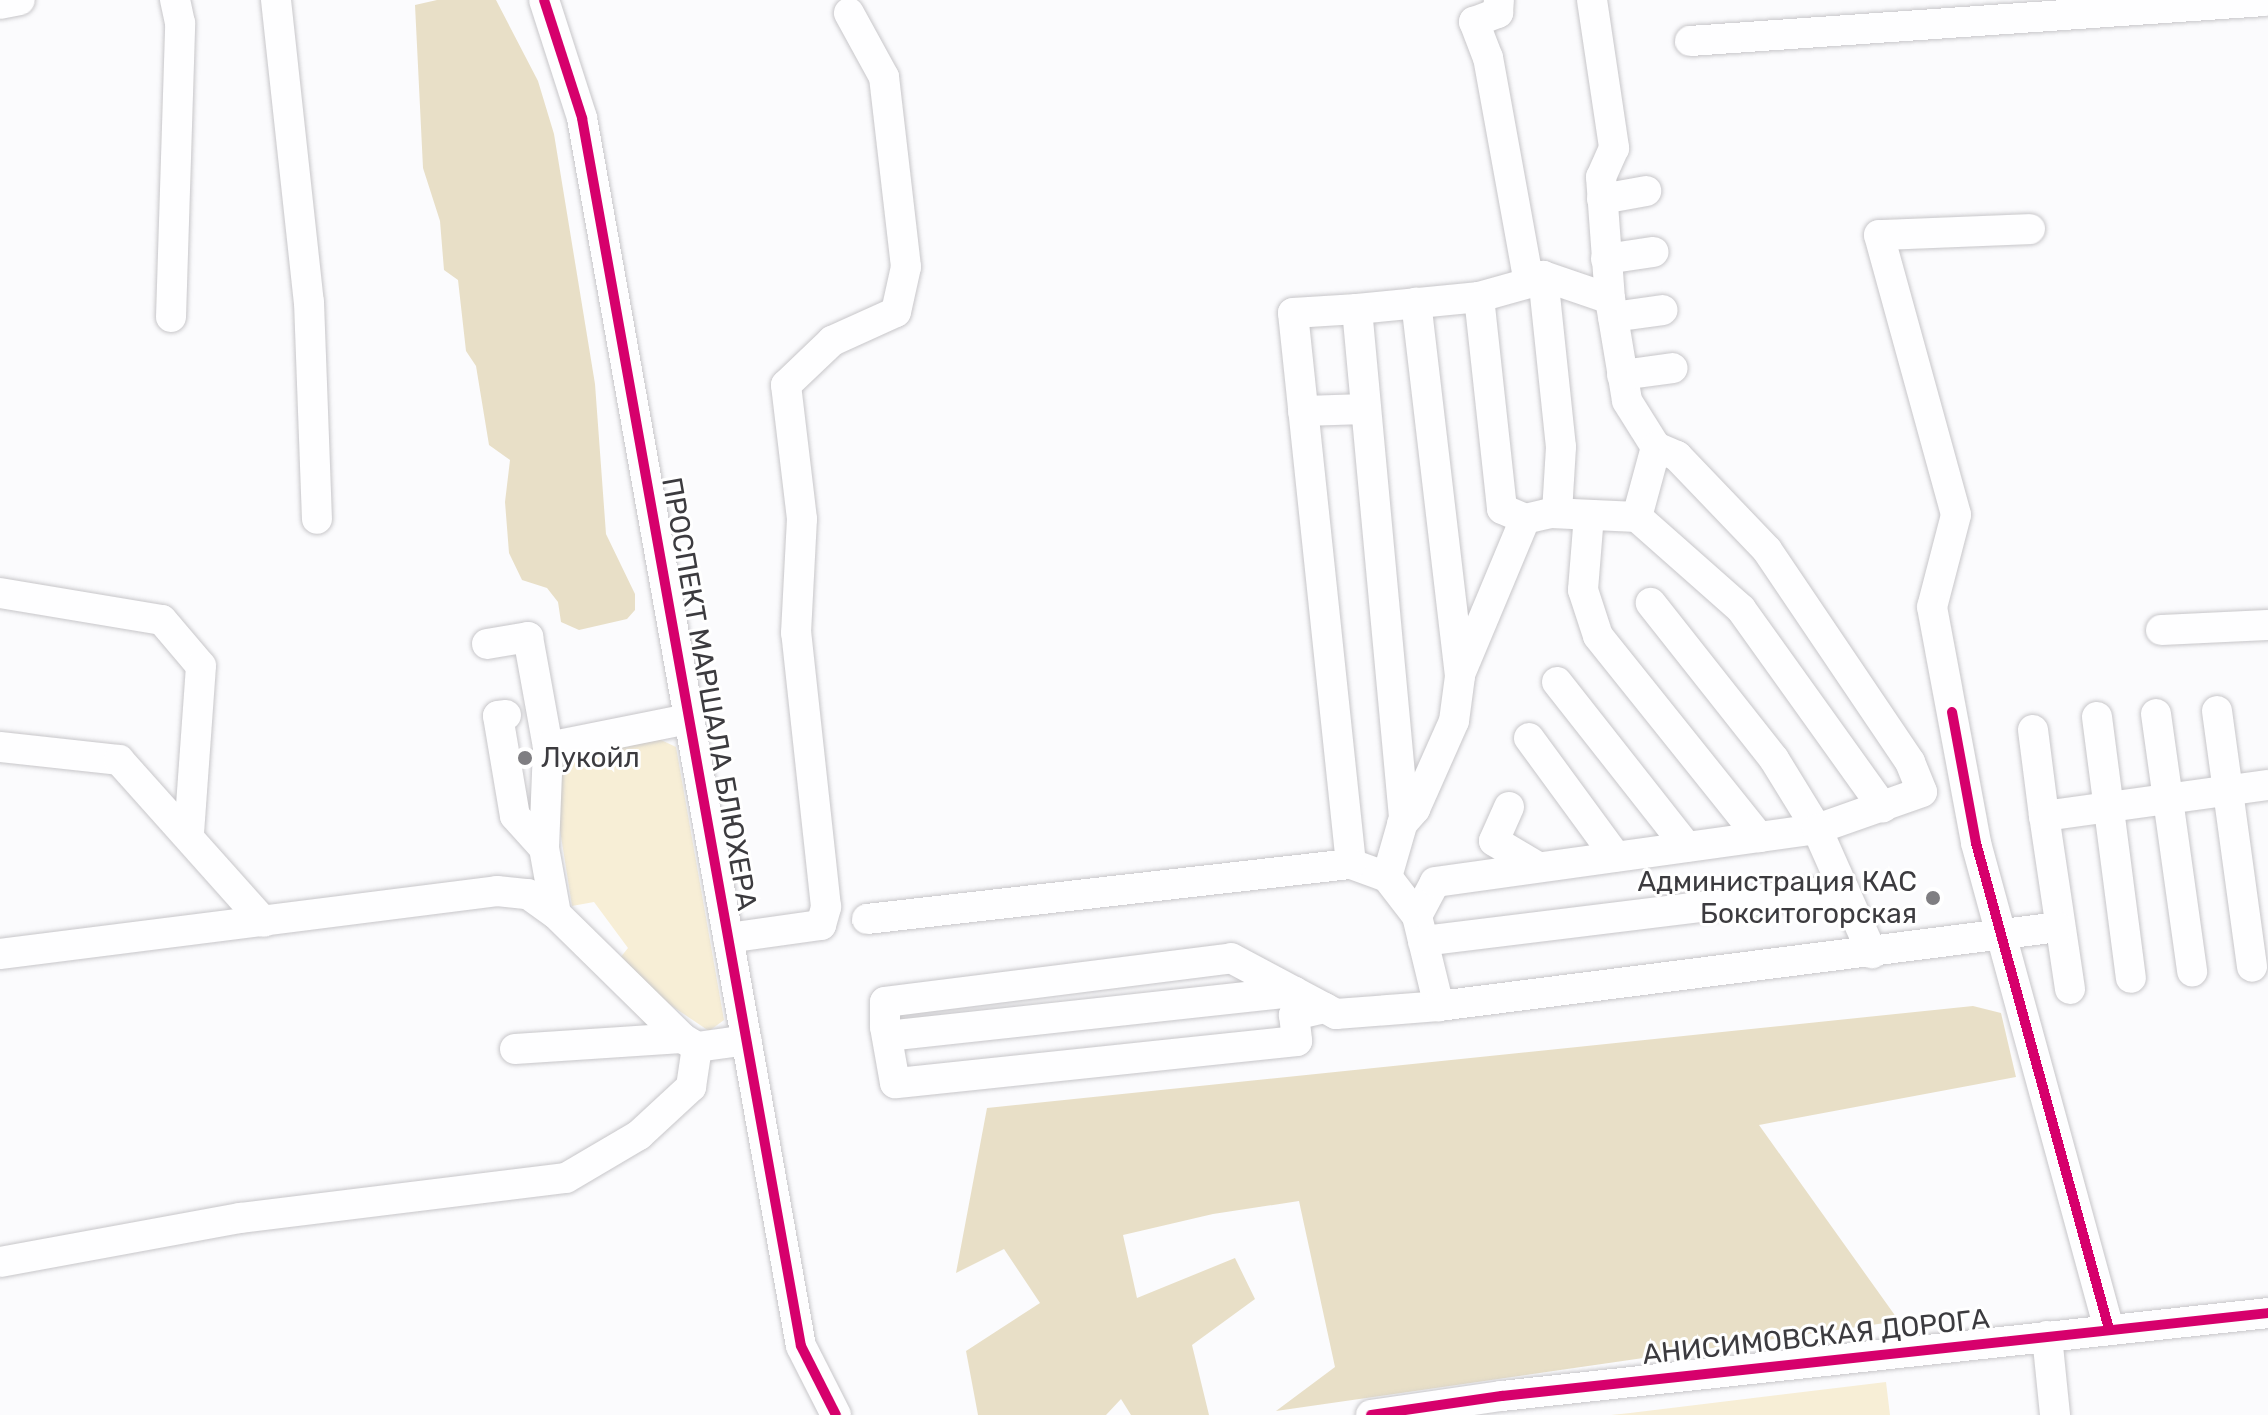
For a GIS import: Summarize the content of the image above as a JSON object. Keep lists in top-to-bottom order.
{
  "streets": {
    "street": ["ПРОСПЕКТ МАРШАЛА БЛЮХЕРА", "АНИСИМОВСКАЯ ДОРОГА"]
  },
  "places": ["Лукойл", "Администрация КАС Бокситогорская"]
}
